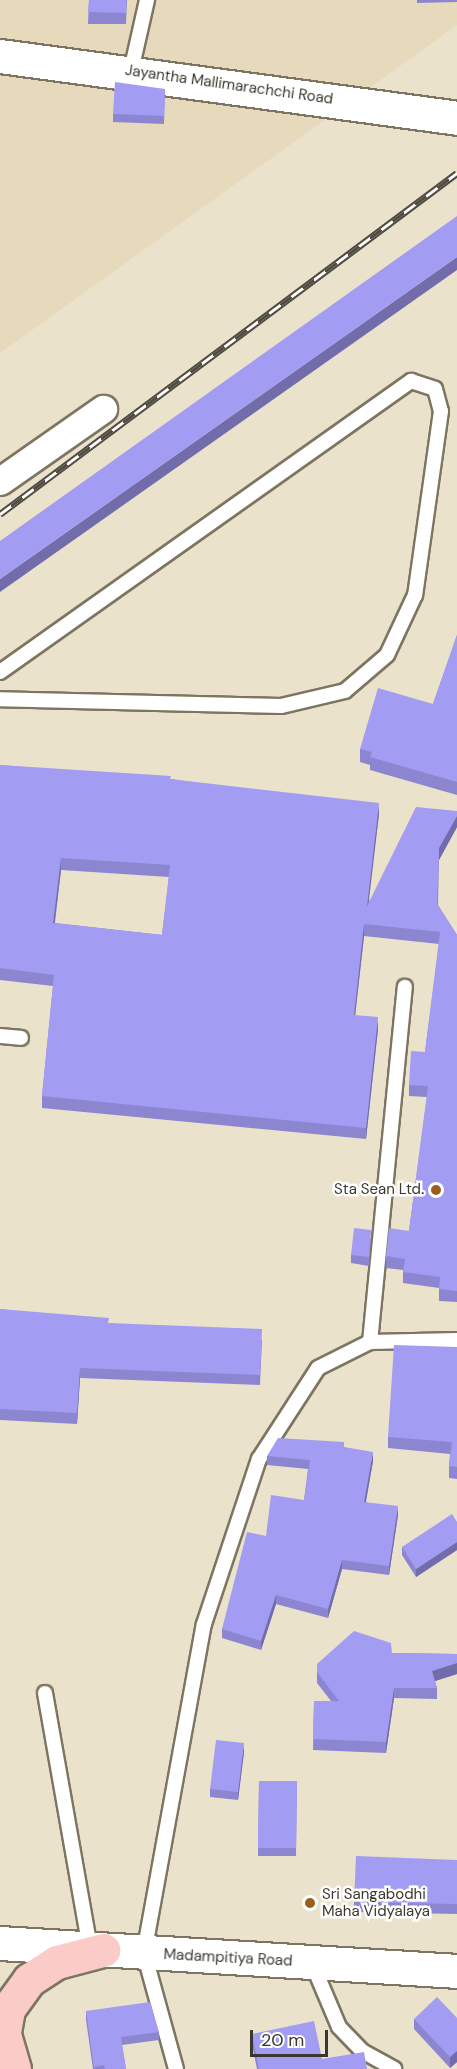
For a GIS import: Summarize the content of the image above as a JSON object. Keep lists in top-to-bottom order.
{
  "streets": {
    "street": ["Jayantha Mallimarachchi Road", "Madampitiya Road"]
  },
  "places": ["Sta Sean Ltd.", "Sri Sangabodhi Maha Vidyalaya"],
  "scale_bar": "20 m"
}
